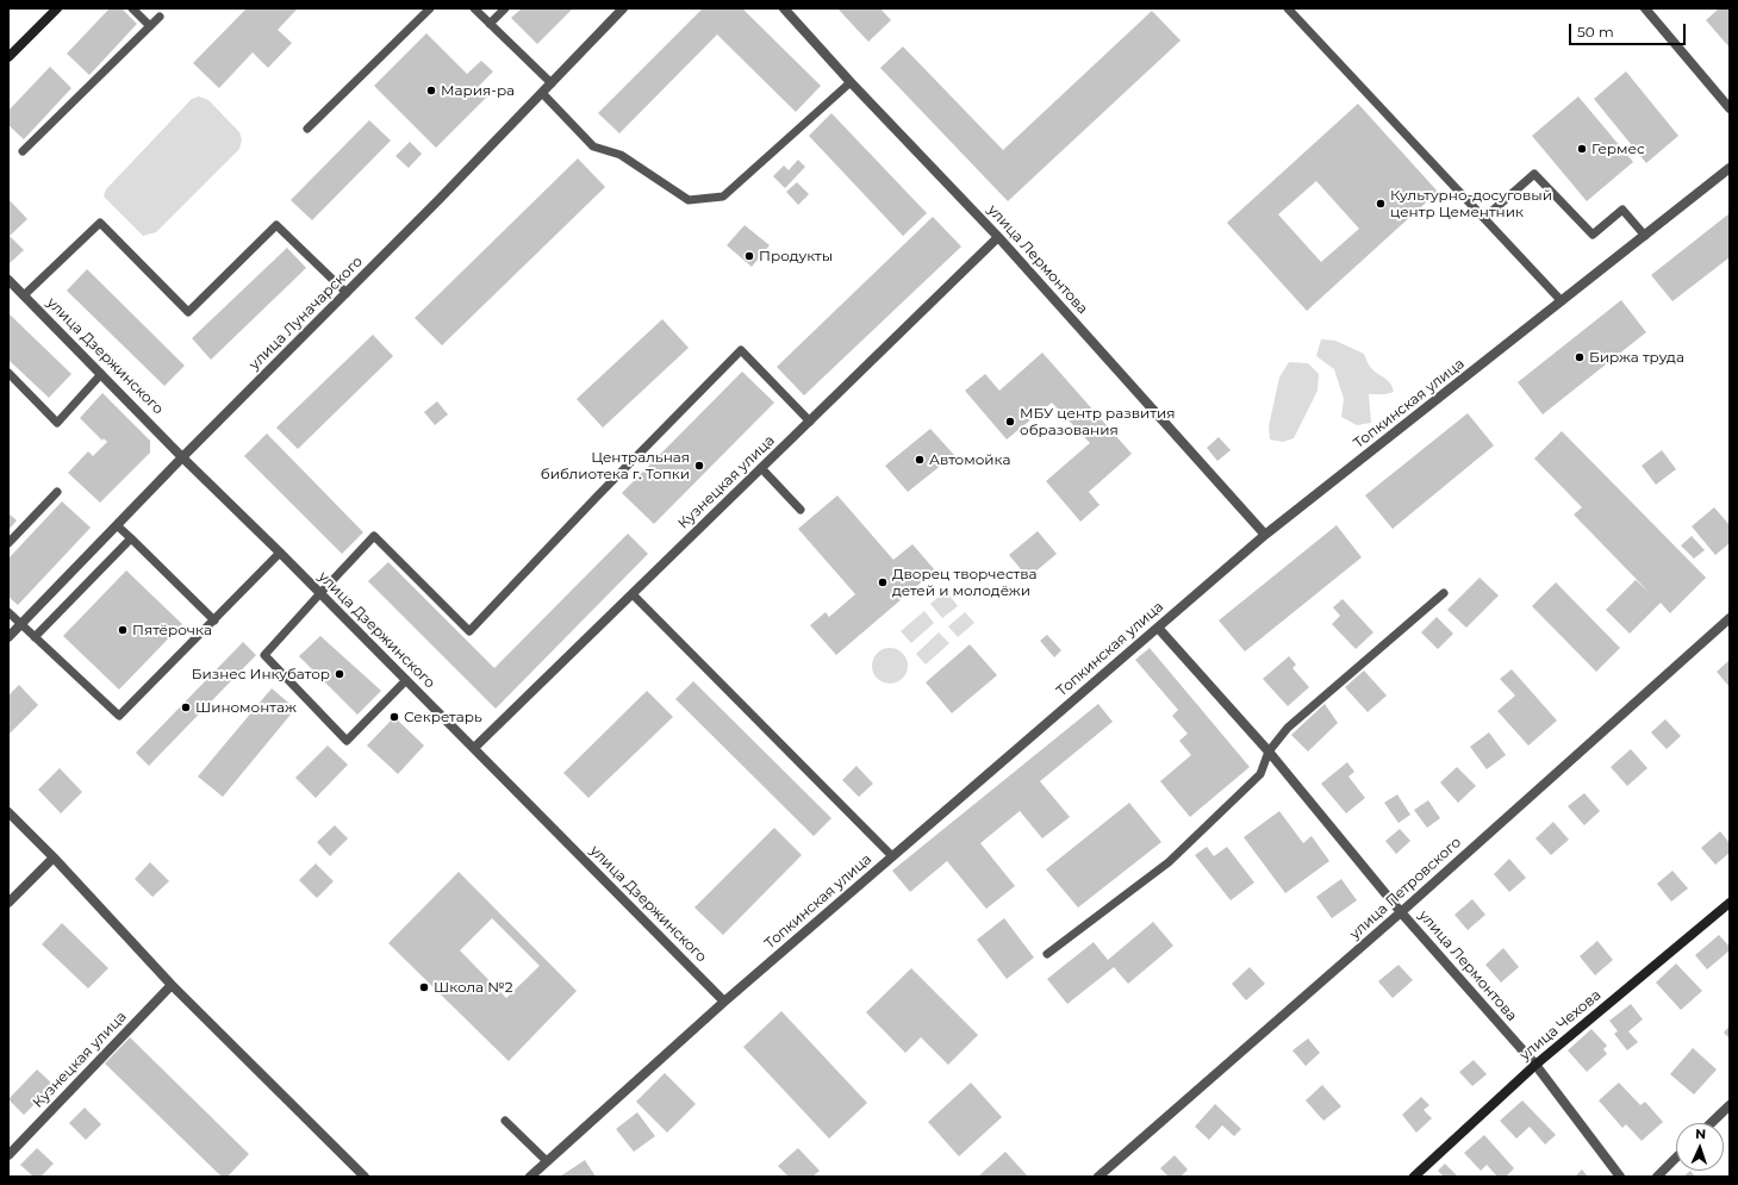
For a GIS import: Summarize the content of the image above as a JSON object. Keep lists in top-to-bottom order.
{
  "streets": {
    "street": [
      "улица Лермонтова",
      "улица Луначарского",
      "улица Дзержинского",
      "Топкинская улица",
      "Кузнецкая улица",
      "улица Петровского",
      "улица Чехова"
    ]
  },
  "crossings": [
    ["улица Лермонтова", "Топкинская улица"],
    ["улица Лермонтова", "Кузнецкая улица"],
    ["улица Лермонтова", "улица Петровского"],
    ["улица Лермонтова", "улица Чехова"],
    ["улица Луначарского", "улица Дзержинского"],
    ["улица Дзержинского", "Топкинская улица"],
    ["улица Дзержинского", "Кузнецкая улица"]
  ],
  "places": [
    "Мария-ра",
    "Гермес",
    "Культурно-досуговый центр Цементник",
    "Продукты",
    "Биржа труда",
    "МБУ центр развития образования",
    "Автомойка",
    "Центральная библиотека г. Топки",
    "Дворец творчества детей и молодёжи",
    "Пятёрочка",
    "Бизнес Инкубатор",
    "Шиномонтаж",
    "Секретарь",
    "Школа №2"
  ],
  "scale_bar": "50 m",
  "north": "top"
}
